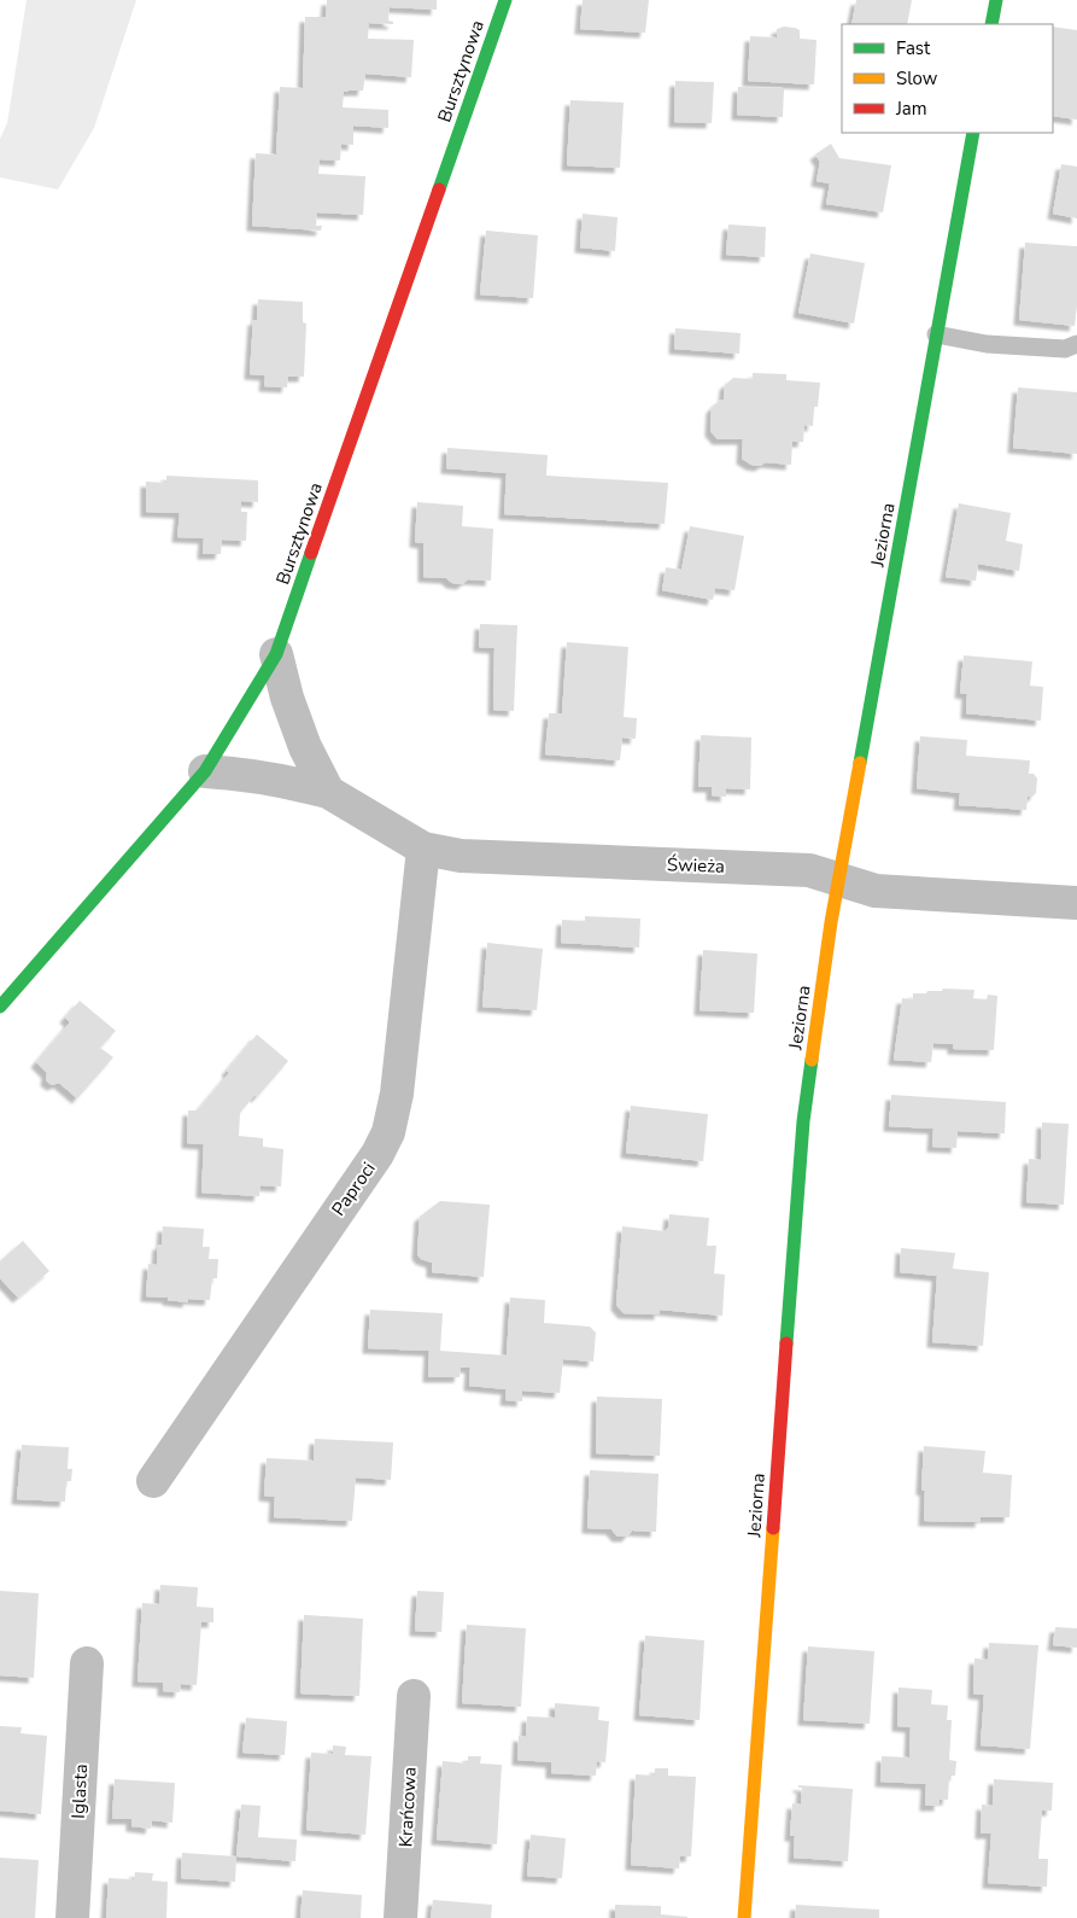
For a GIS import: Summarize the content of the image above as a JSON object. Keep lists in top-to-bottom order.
{
  "streets": {
    "street": [
      "Bursztynowa",
      "Jeziorna",
      "Świeża",
      "Paproci",
      "Iglasta",
      "Krańcowa"
    ]
  },
  "crossings": [
    ["Bursztynowa", "Świeża"],
    ["Jeziorna", "Świeża"],
    ["Świeża", "Paproci"]
  ],
  "legend": ["Fast", "Slow", "Jam"]
}
